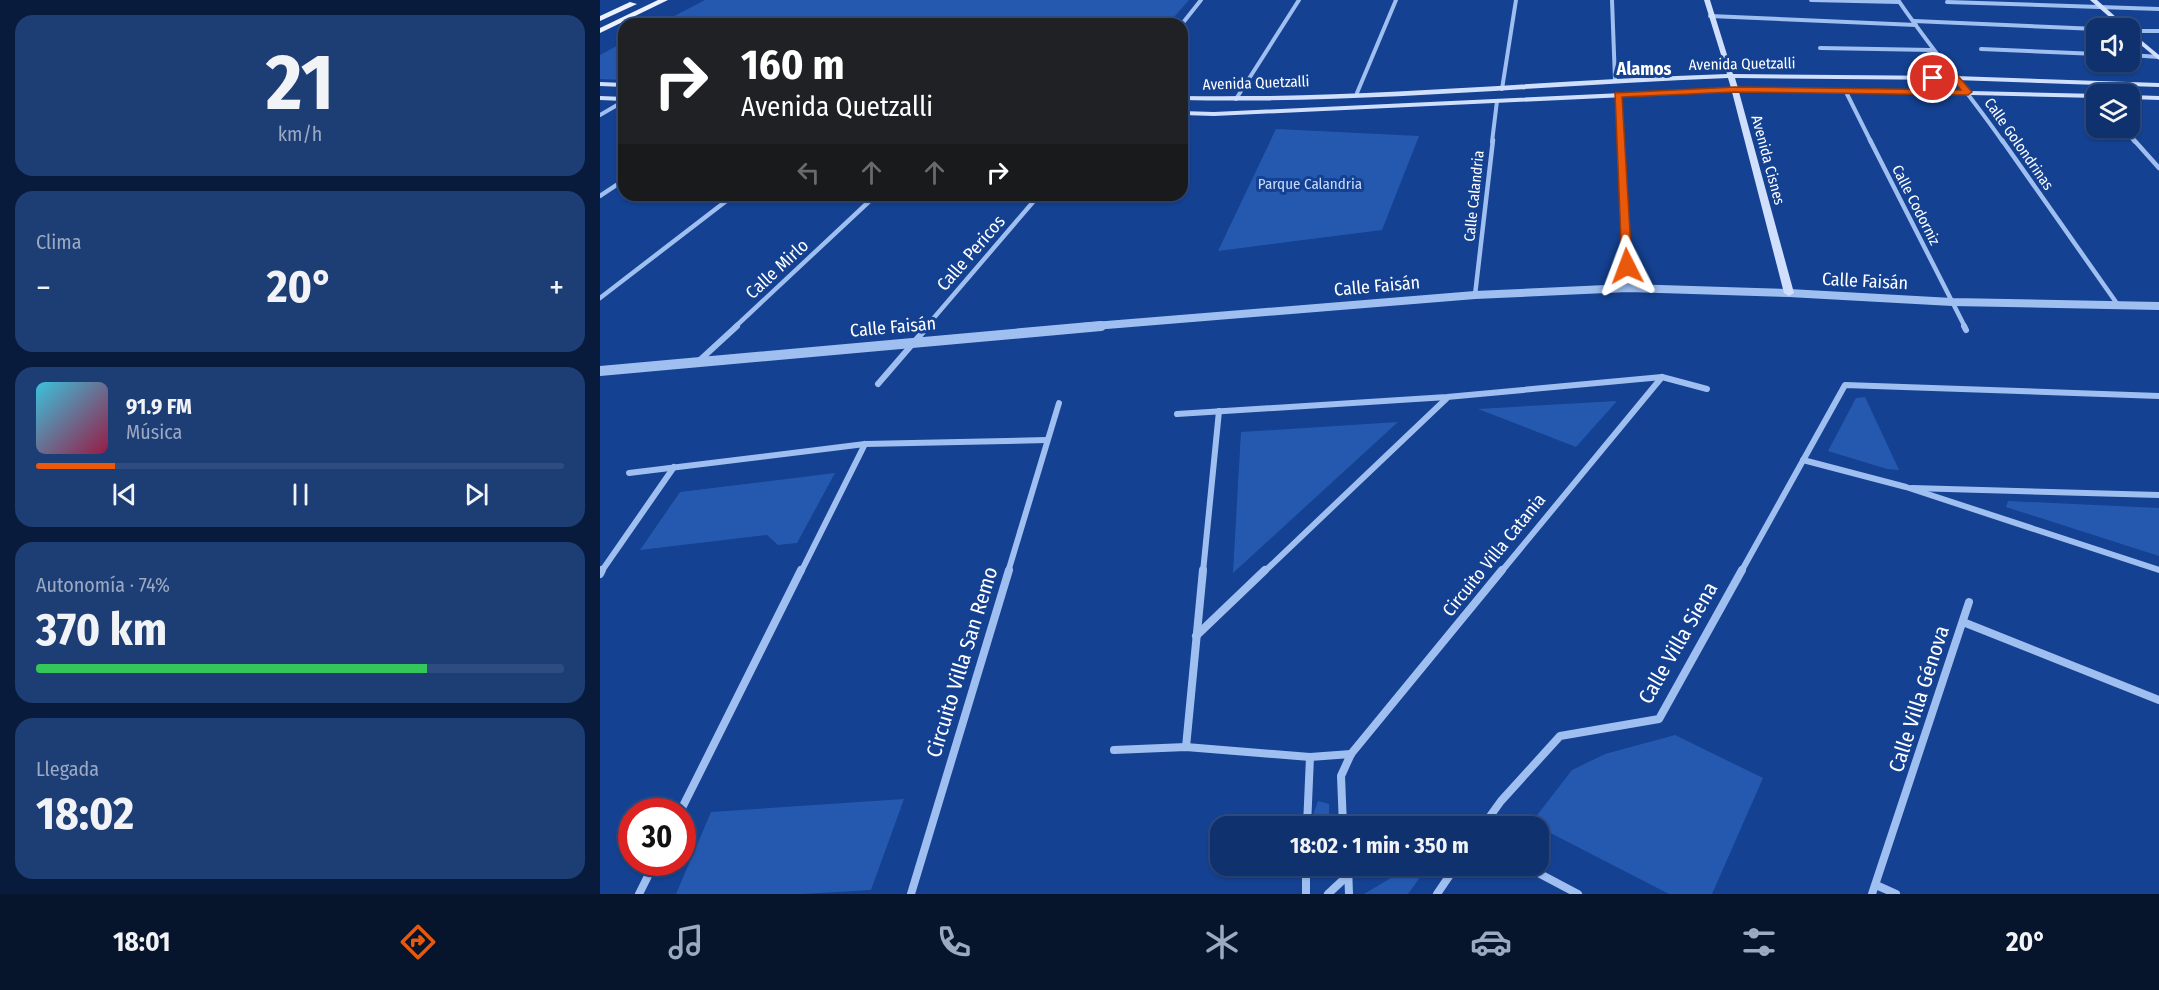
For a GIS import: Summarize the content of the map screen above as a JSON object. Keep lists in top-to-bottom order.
{
  "streets": {
    "main road": ["Avenida Quetzalli", "Avenida Cisnes"],
    "street": [
      "Calle Golondrinas",
      "Calle Calandria",
      "Calle Codorniz",
      "Calle Pericos",
      "Calle Mirlo",
      "Calle Faisán",
      "Circuito Villa Catania",
      "Calle Villa Siena",
      "Circuito Villa San Remo",
      "Calle Villa Génova"
    ]
  },
  "crossings": [
    ["Avenida Quetzalli", "Calle Golondrinas"],
    ["Avenida Quetzalli", "Avenida Cisnes"],
    ["Avenida Quetzalli", "Calle Calandria"],
    ["Avenida Quetzalli", "Calle Codorniz"],
    ["Calle Golondrinas", "Calle Faisán"],
    ["Avenida Cisnes", "Calle Faisán"],
    ["Calle Calandria", "Calle Faisán"],
    ["Calle Codorniz", "Calle Faisán"],
    ["Calle Pericos", "Calle Faisán"],
    ["Calle Mirlo", "Calle Faisán"]
  ],
  "districts": ["Alamos"],
  "parks": ["Parque Calandria"],
  "page": {
    "tile": [
      ["21", "km/h"],
      "Clima",
      ["Autonomía · 74%", "370 km"],
      ["Llegada", "18:02"]
    ],
    "turn": ["160 m", "Avenida Quetzalli"],
    "heat": ["−", "20°", "+"],
    "song": ["91.9 FM", "Música"],
    "limit": "30",
    "trip": "18:02 · 1 min · 350 m",
    "tabs": ["18:01", "20°"]
  }
}
